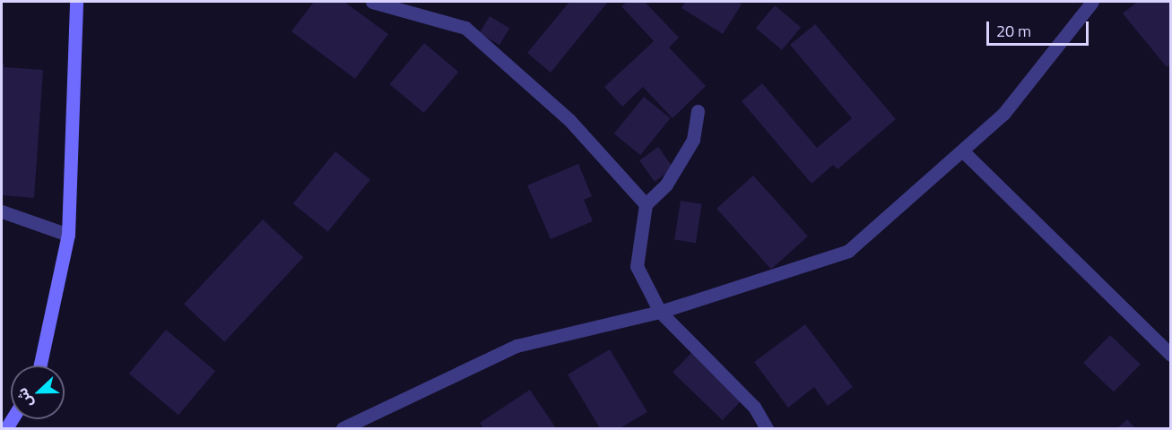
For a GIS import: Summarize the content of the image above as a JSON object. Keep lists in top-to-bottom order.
{
  "scale_bar": "20 m",
  "north": "left"
}
